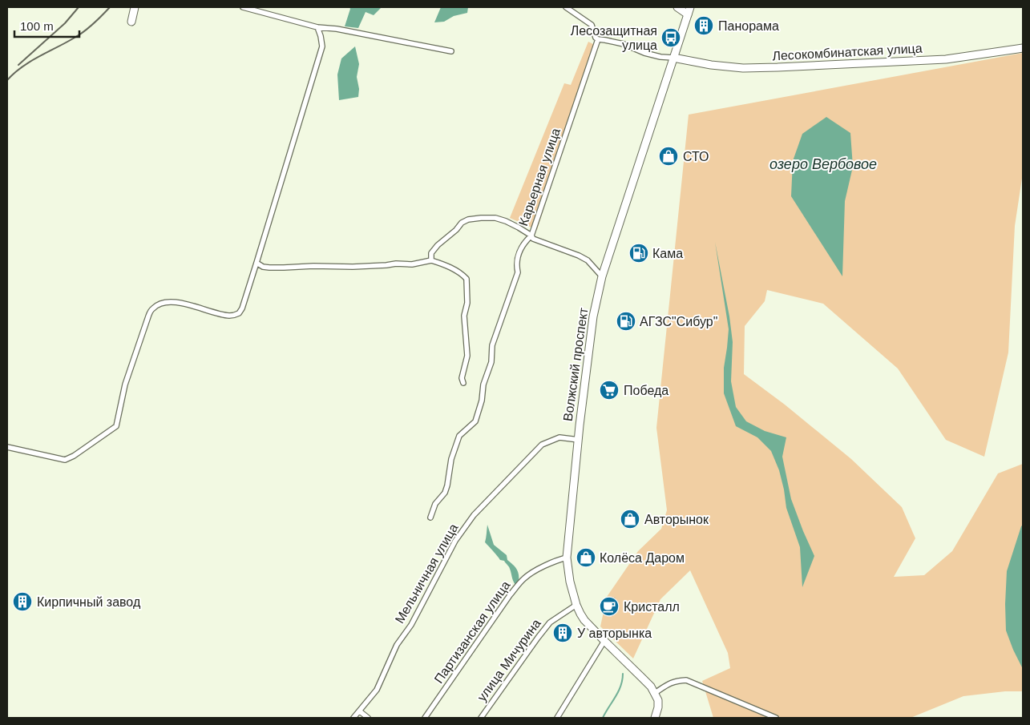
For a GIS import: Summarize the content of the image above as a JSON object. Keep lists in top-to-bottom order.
{
  "streets": {
    "main road": ["Лесокомбинатская улица", "Волжский проспект"],
    "street": [
      "Карьерная улица",
      "Мельничная улица",
      "Партизанская улица",
      "улица Мичурина"
    ]
  },
  "crossings": [
    ["Лесокомбинатская улица", "Волжский проспект"],
    ["Волжский проспект", "Мельничная улица"],
    ["Волжский проспект", "Партизанская улица"],
    ["Волжский проспект", "улица Мичурина"]
  ],
  "water": ["озеро Вербовое"],
  "places": {
    "building": ["Панорама", "Кирпичный завод", "У авторынка"],
    "bus stop": ["Лесозащитная улица"],
    "shop": ["СТО", "Авторынок", "Колёса Даром"],
    "fuel station": ["Кама", "АГЗС\"Сибур\""],
    "supermarket": ["Победа"],
    "cafe": ["Кристалл"]
  },
  "scale_bar": "100 m"
}
